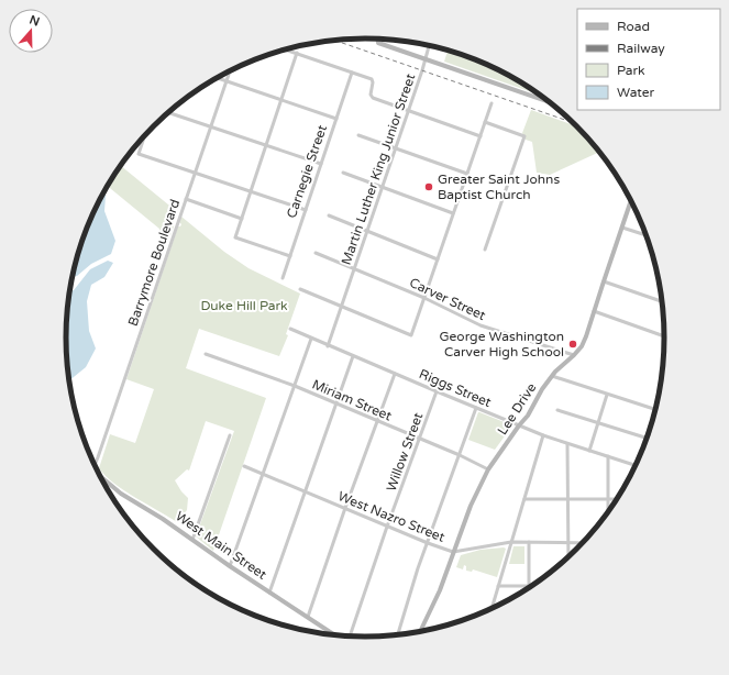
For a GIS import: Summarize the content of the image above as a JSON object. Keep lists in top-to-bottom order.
{
  "streets": {
    "main road": ["Lee Drive", "West Main Street"],
    "street": [
      "Martin Luther King Junior Street",
      "Carnegie Street",
      "Barrymore Boulevard",
      "Carver Street",
      "Riggs Street",
      "Miriam Street",
      "Willow Street",
      "West Nazro Street"
    ]
  },
  "crossings": [
    ["Martin Luther King Junior Street", "Carver Street"],
    ["Martin Luther King Junior Street", "Riggs Street"],
    ["Carver Street", "Lee Drive"],
    ["Riggs Street", "Lee Drive"],
    ["Riggs Street", "Willow Street"],
    ["Miriam Street", "Lee Drive"],
    ["Miriam Street", "Willow Street"],
    ["Lee Drive", "West Nazro Street"],
    ["Willow Street", "West Nazro Street"]
  ],
  "parks": ["Duke Hill Park"],
  "places": ["Greater Saint Johns Baptist Church", "George Washington Carver High School"],
  "legend": [
    "Road",
    "Railway",
    "Park",
    "Water"
  ],
  "north": "top"
}
